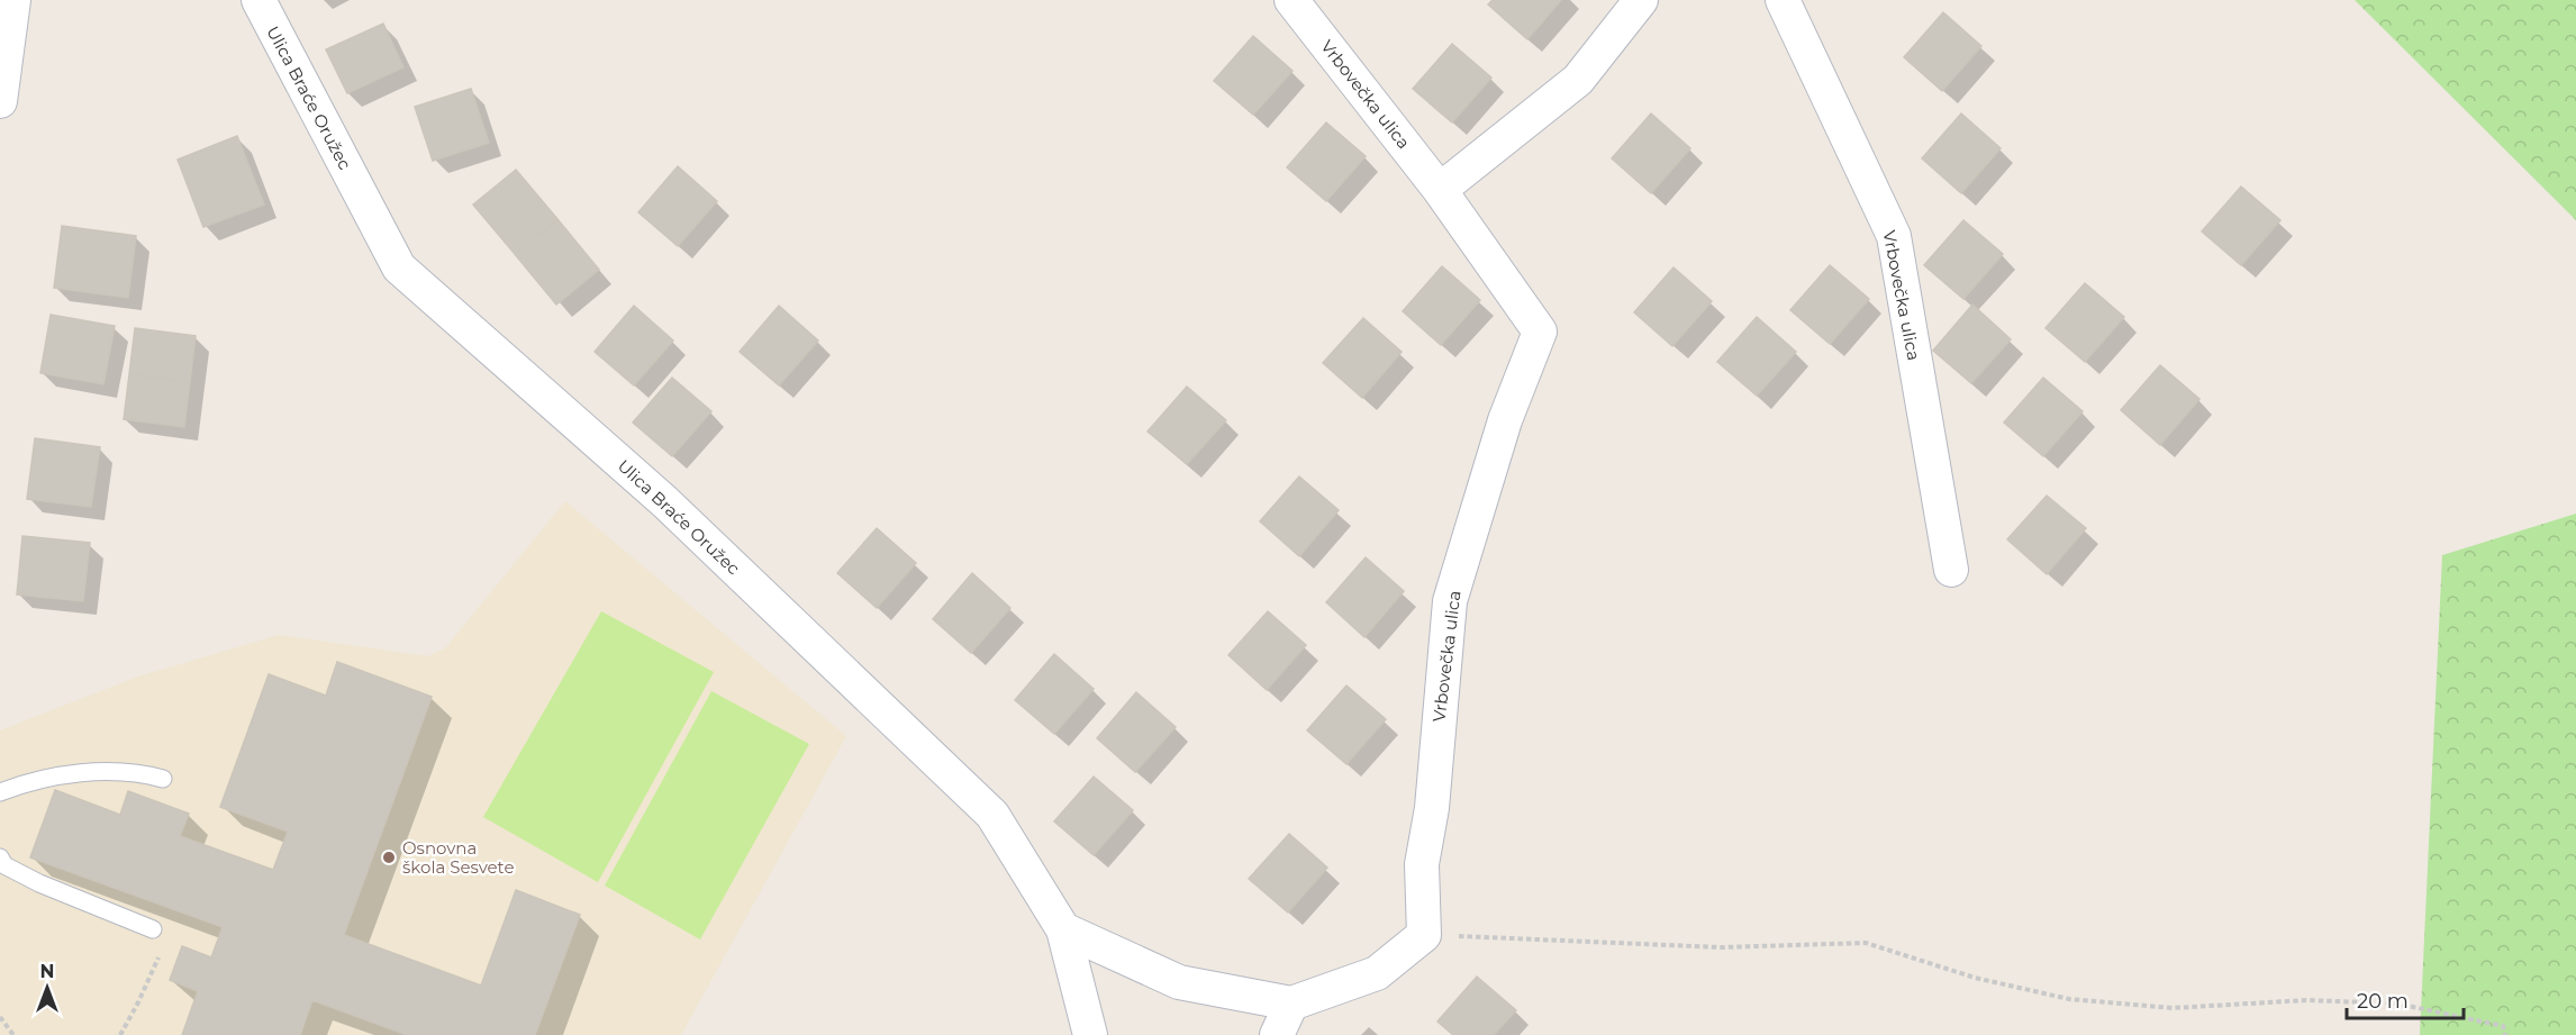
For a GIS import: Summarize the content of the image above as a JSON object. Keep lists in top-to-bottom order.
{
  "streets": {
    "street": ["Vrbovečka ulica", "Ulica Braće Oružec"]
  },
  "places": ["Osnovna škola Sesvete"],
  "scale_bar": "20 m",
  "north": "top"
}
